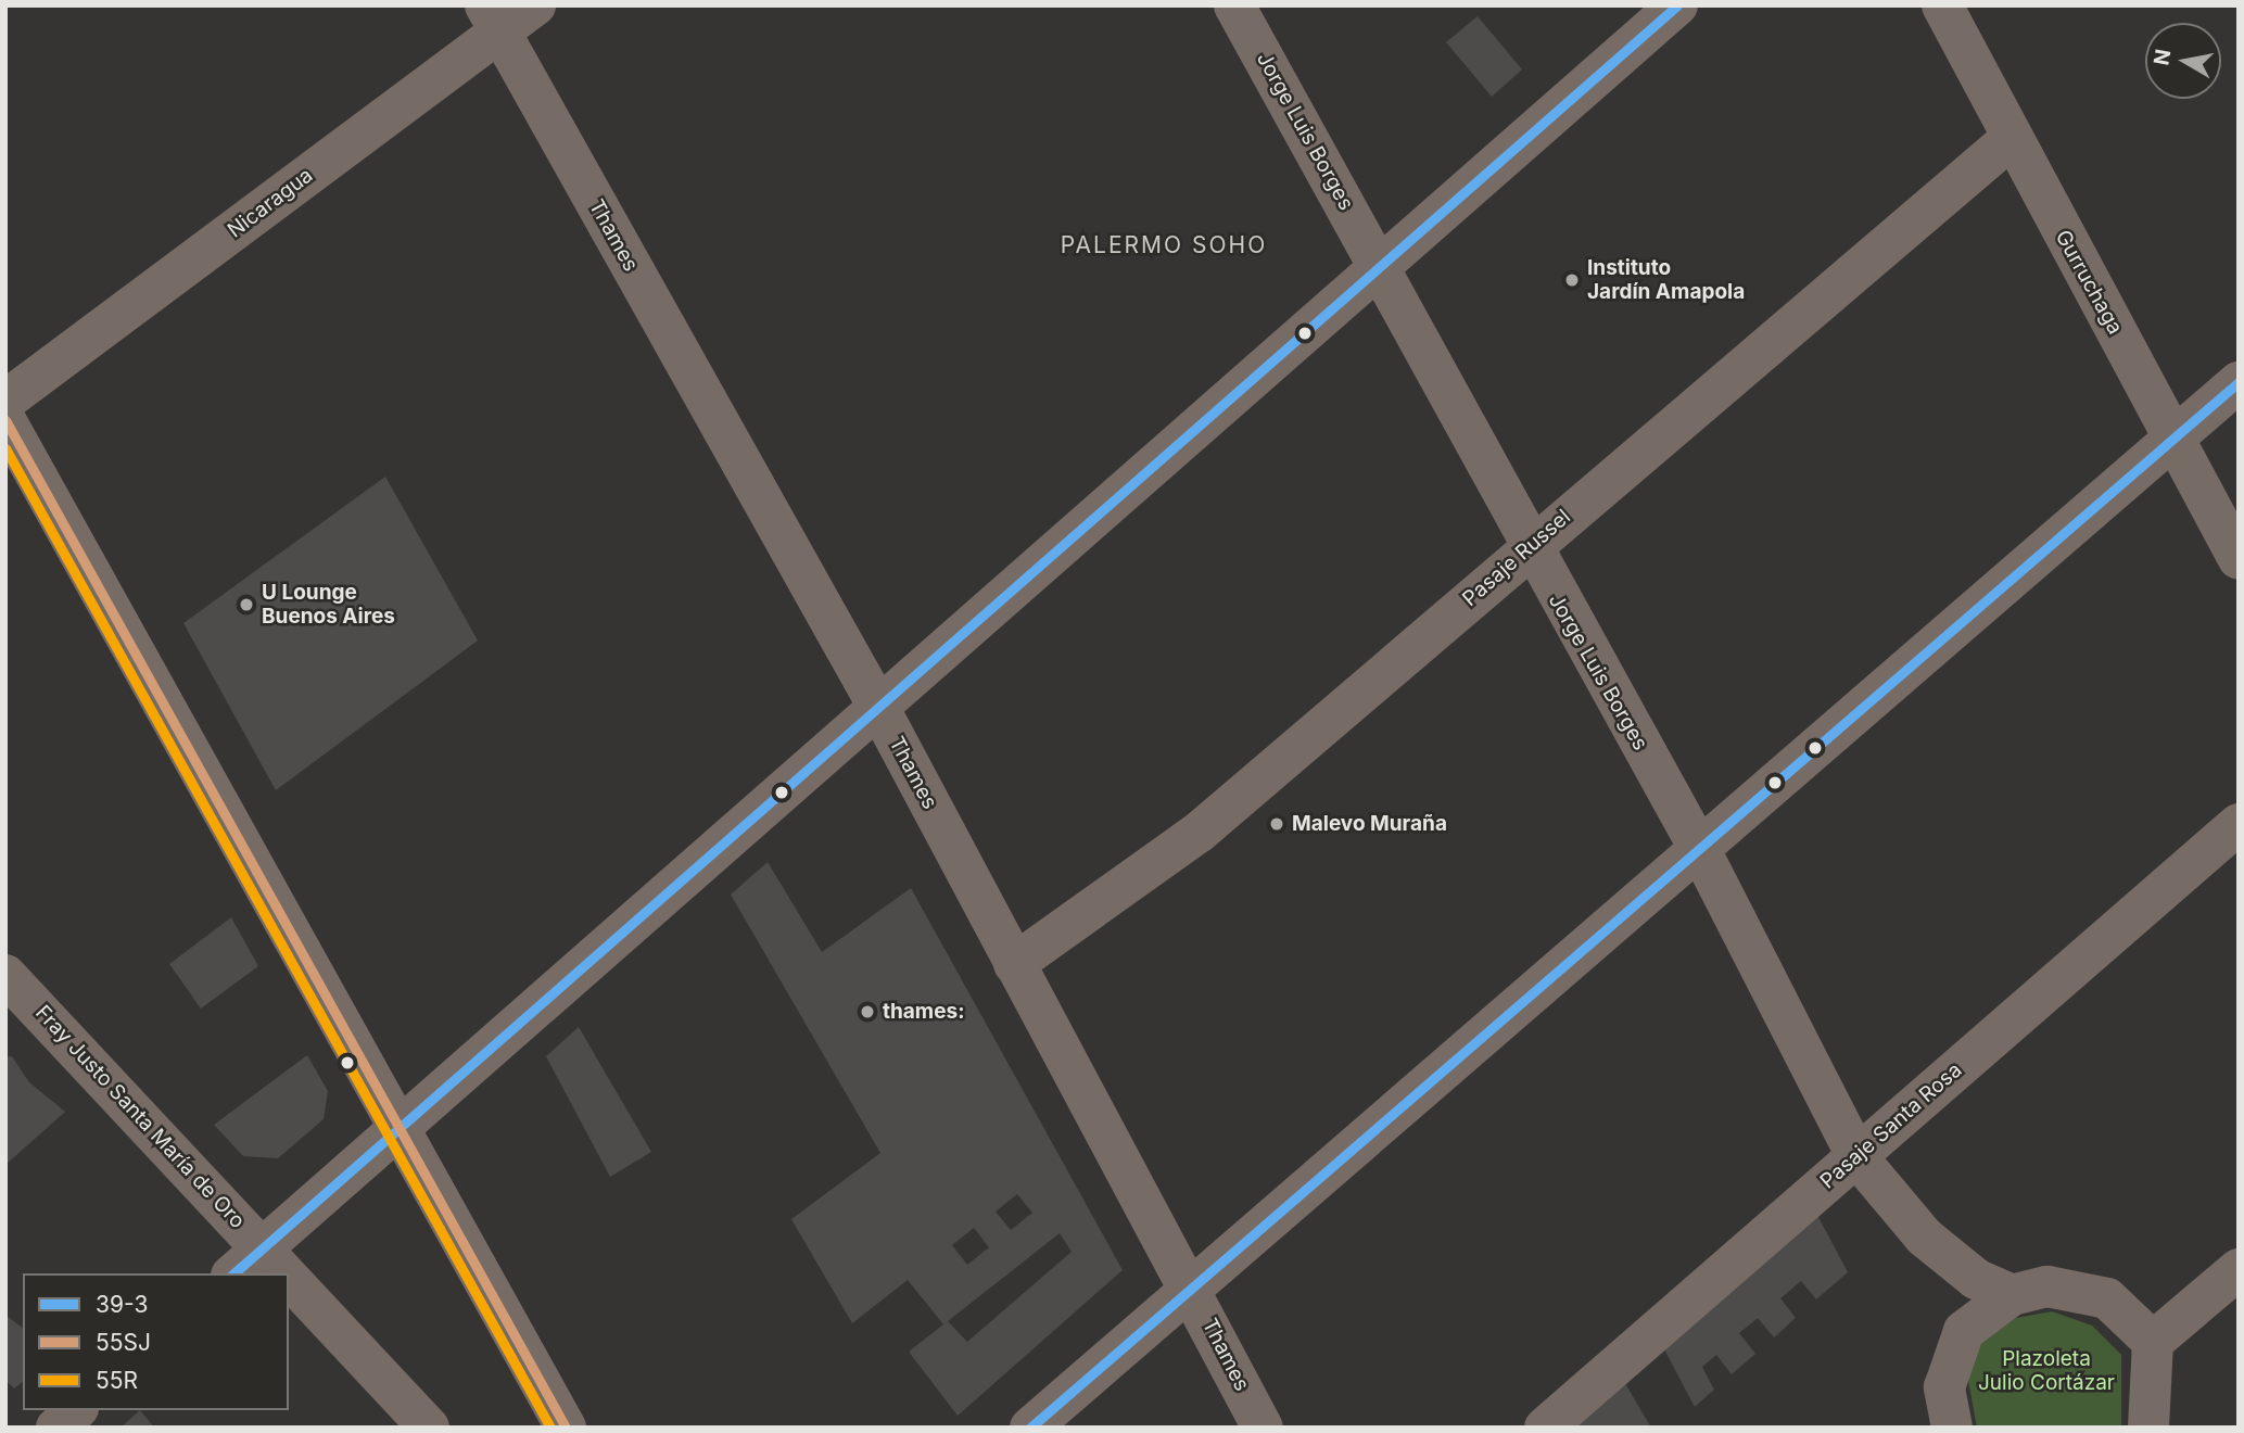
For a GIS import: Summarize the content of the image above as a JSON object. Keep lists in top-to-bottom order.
{
  "streets": {
    "street": [
      "Jorge Luis Borges",
      "Nicaragua",
      "Thames",
      "Gurruchaga",
      "Pasaje Russel",
      "Fray Justo Santa María de Oro",
      "Pasaje Santa Rosa"
    ]
  },
  "crossings": [
    ["Jorge Luis Borges", "Pasaje Russel"],
    ["Jorge Luis Borges", "Pasaje Santa Rosa"],
    ["Nicaragua", "Thames"],
    ["Thames", "Pasaje Russel"],
    ["Gurruchaga", "Pasaje Russel"]
  ],
  "districts": ["PALERMO SOHO"],
  "parks": ["Plazoleta Julio Cortázar"],
  "places": [
    "Instituto Jardín Amapola",
    "U Lounge Buenos Aires",
    "Malevo Muraña",
    "thames:"
  ],
  "lines": ["transit line 39-3", "transit line 55SJ", "transit line 55R"],
  "legend": ["39-3", "55SJ", "55R"],
  "north": "left"
}
